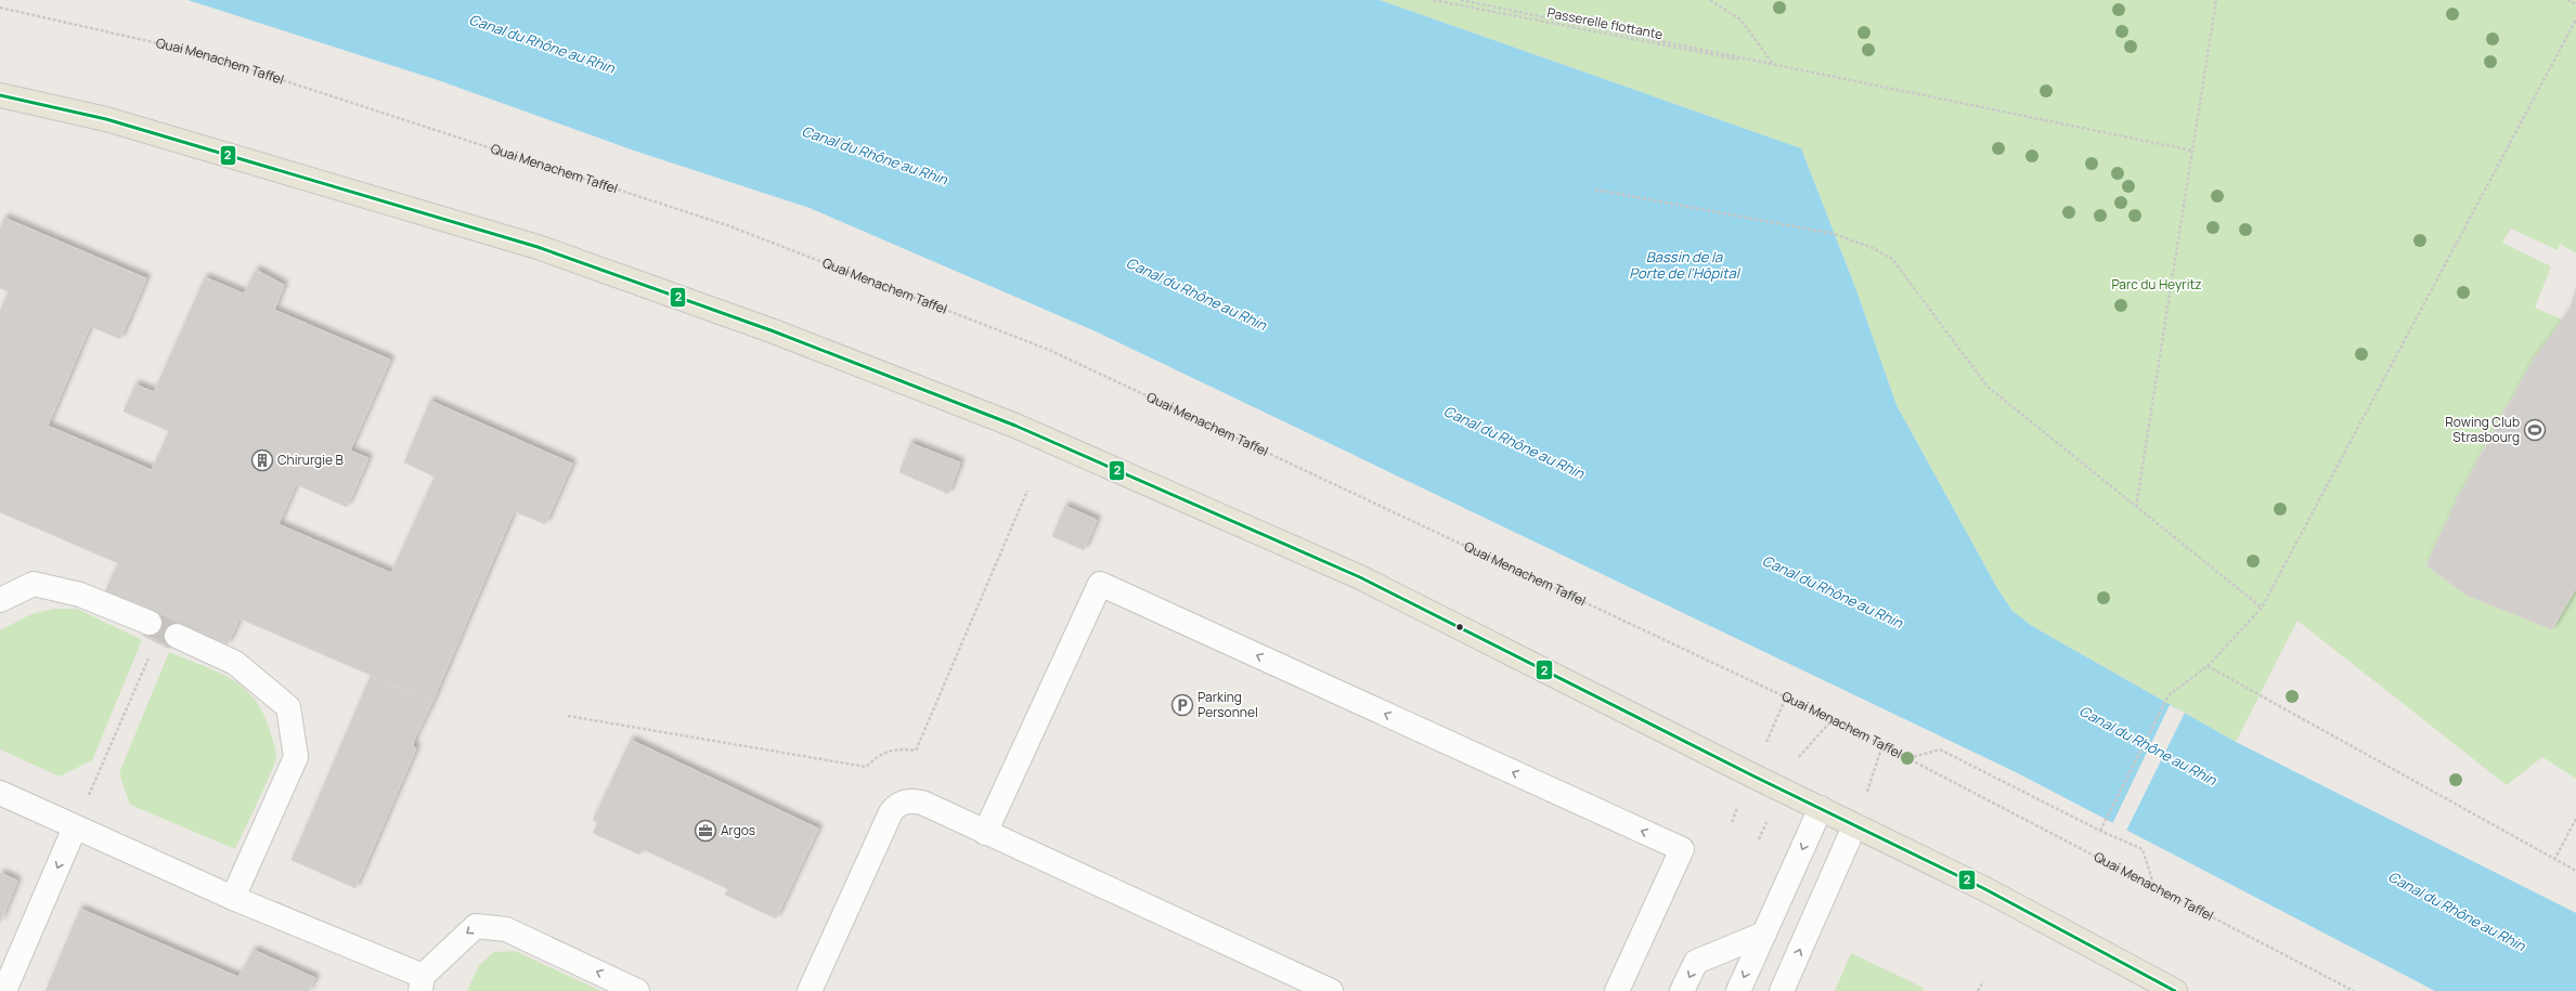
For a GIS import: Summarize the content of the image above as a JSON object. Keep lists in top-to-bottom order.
{
  "streets": {
    "path": ["Passerelle flottante", "Quai Menachem Taffel"]
  },
  "water": ["Canal du Rhône au Rhin", "Bassin de la Porte de l’Hôpital"],
  "parks": ["Parc du Heyritz"],
  "places": {
    "sports": ["Rowing Club Strasbourg"],
    "building": ["Chirurgie B"],
    "parking": ["Parking Personnel"],
    "office": ["Argos"]
  },
  "lines": ["transit line 2"]
}
